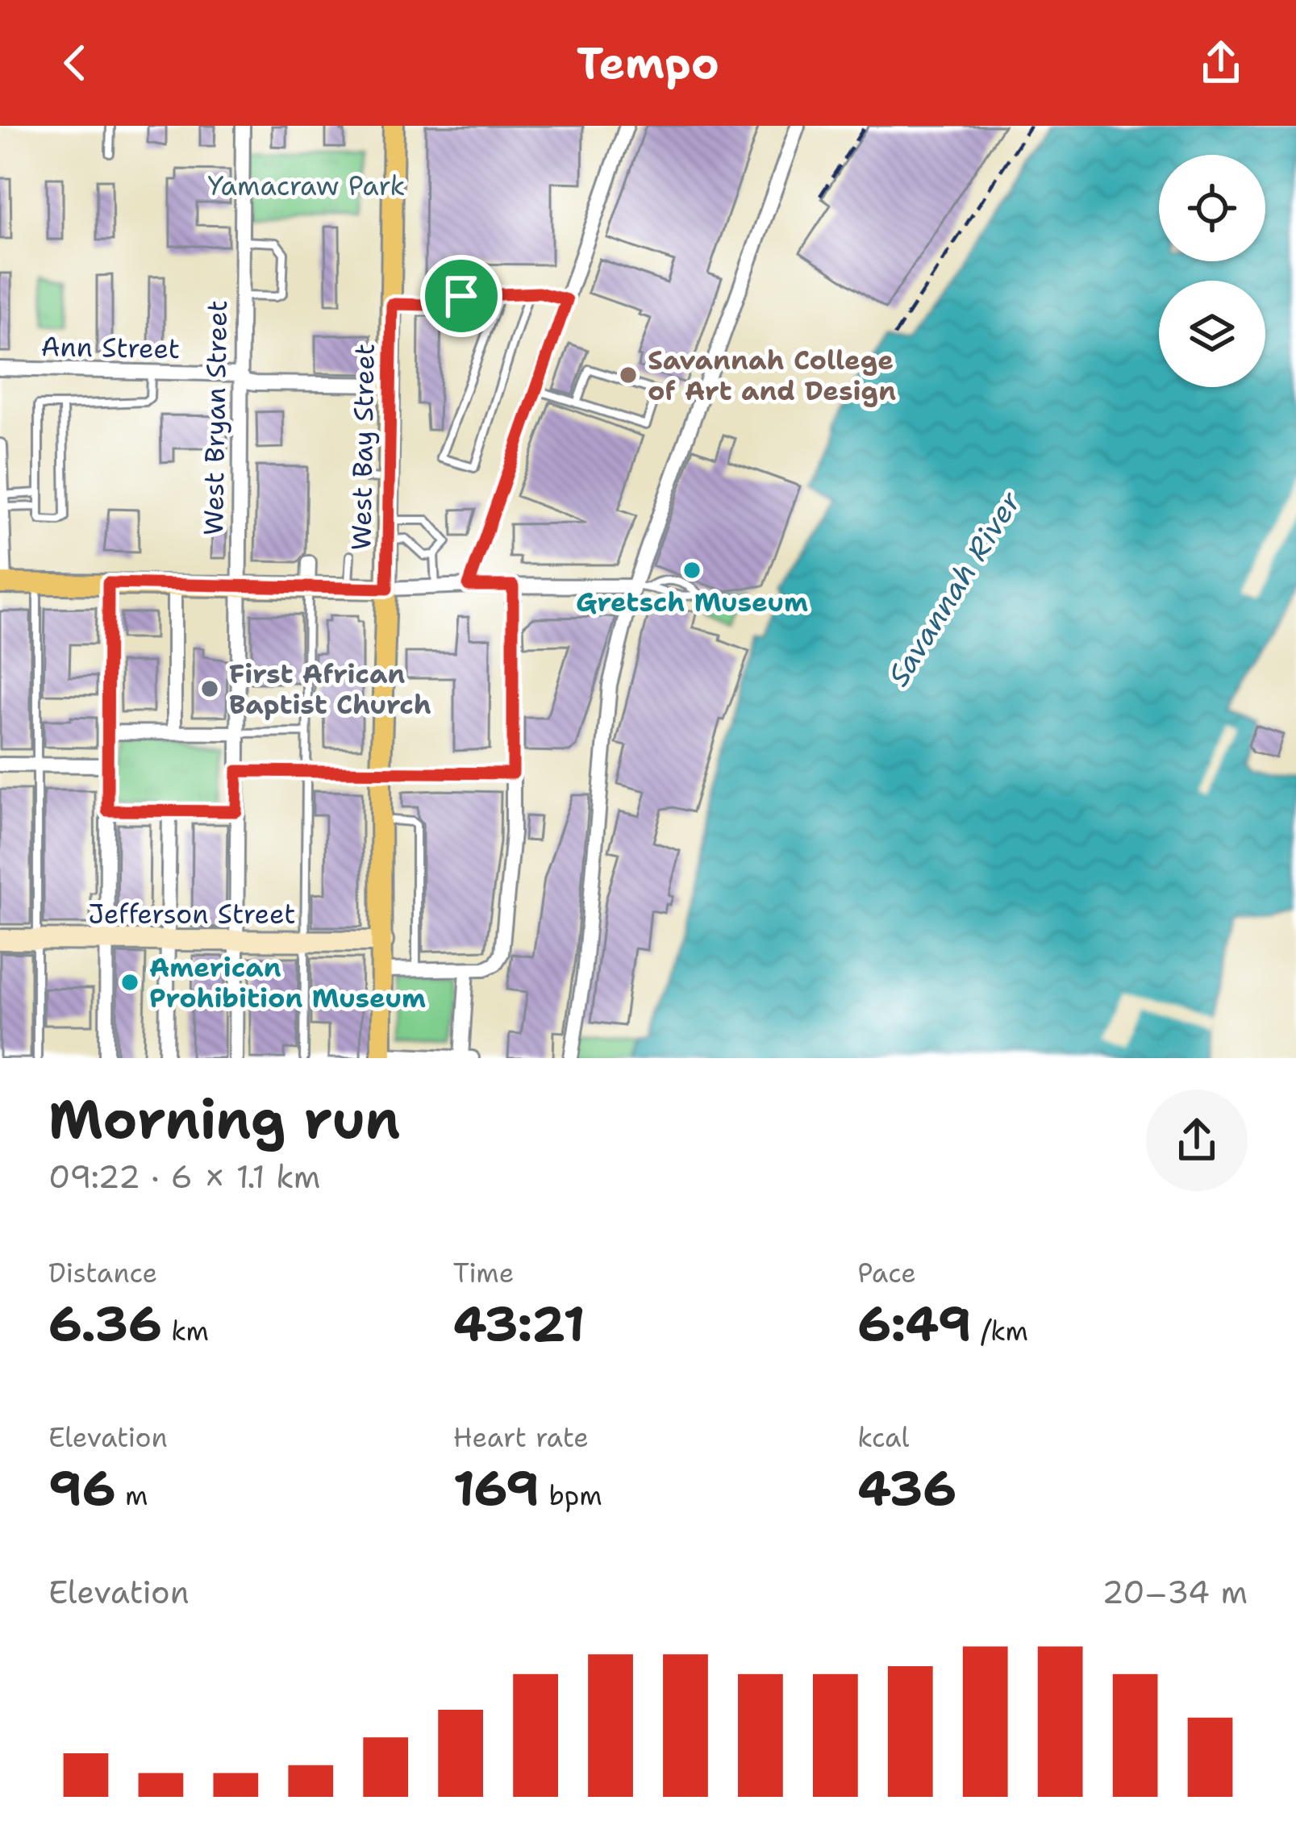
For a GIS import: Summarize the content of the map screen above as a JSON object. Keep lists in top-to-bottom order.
{
  "streets": {
    "main road": ["West Bay Street"],
    "street": ["Ann Street", "West Bryan Street", "Jefferson Street"]
  },
  "crossings": [
    ["Ann Street", "West Bryan Street"],
    ["Ann Street", "West Bay Street"],
    ["West Bryan Street", "Jefferson Street"],
    ["West Bay Street", "Jefferson Street"]
  ],
  "water": ["Savannah River"],
  "parks": ["Yamacraw Park"],
  "places": [
    "Savannah College of Art and Design",
    "Gretsch Museum",
    "First African Baptist Church",
    "American Prohibition Museum"
  ],
  "page": {
    "header": "Tempo",
    "heading": ["Morning run", "09:22 · 6 × 1.1 km"],
    "stats": [
      ["Distance", "6.36 km"],
      ["Time", "43:21"],
      ["Pace", "6:49 /km"],
      ["Elevation", "96 m"],
      ["Heart rate", "169 bpm"],
      ["kcal", "436"]
    ],
    "chart": ["Elevation", "20–34 m"]
  }
}
